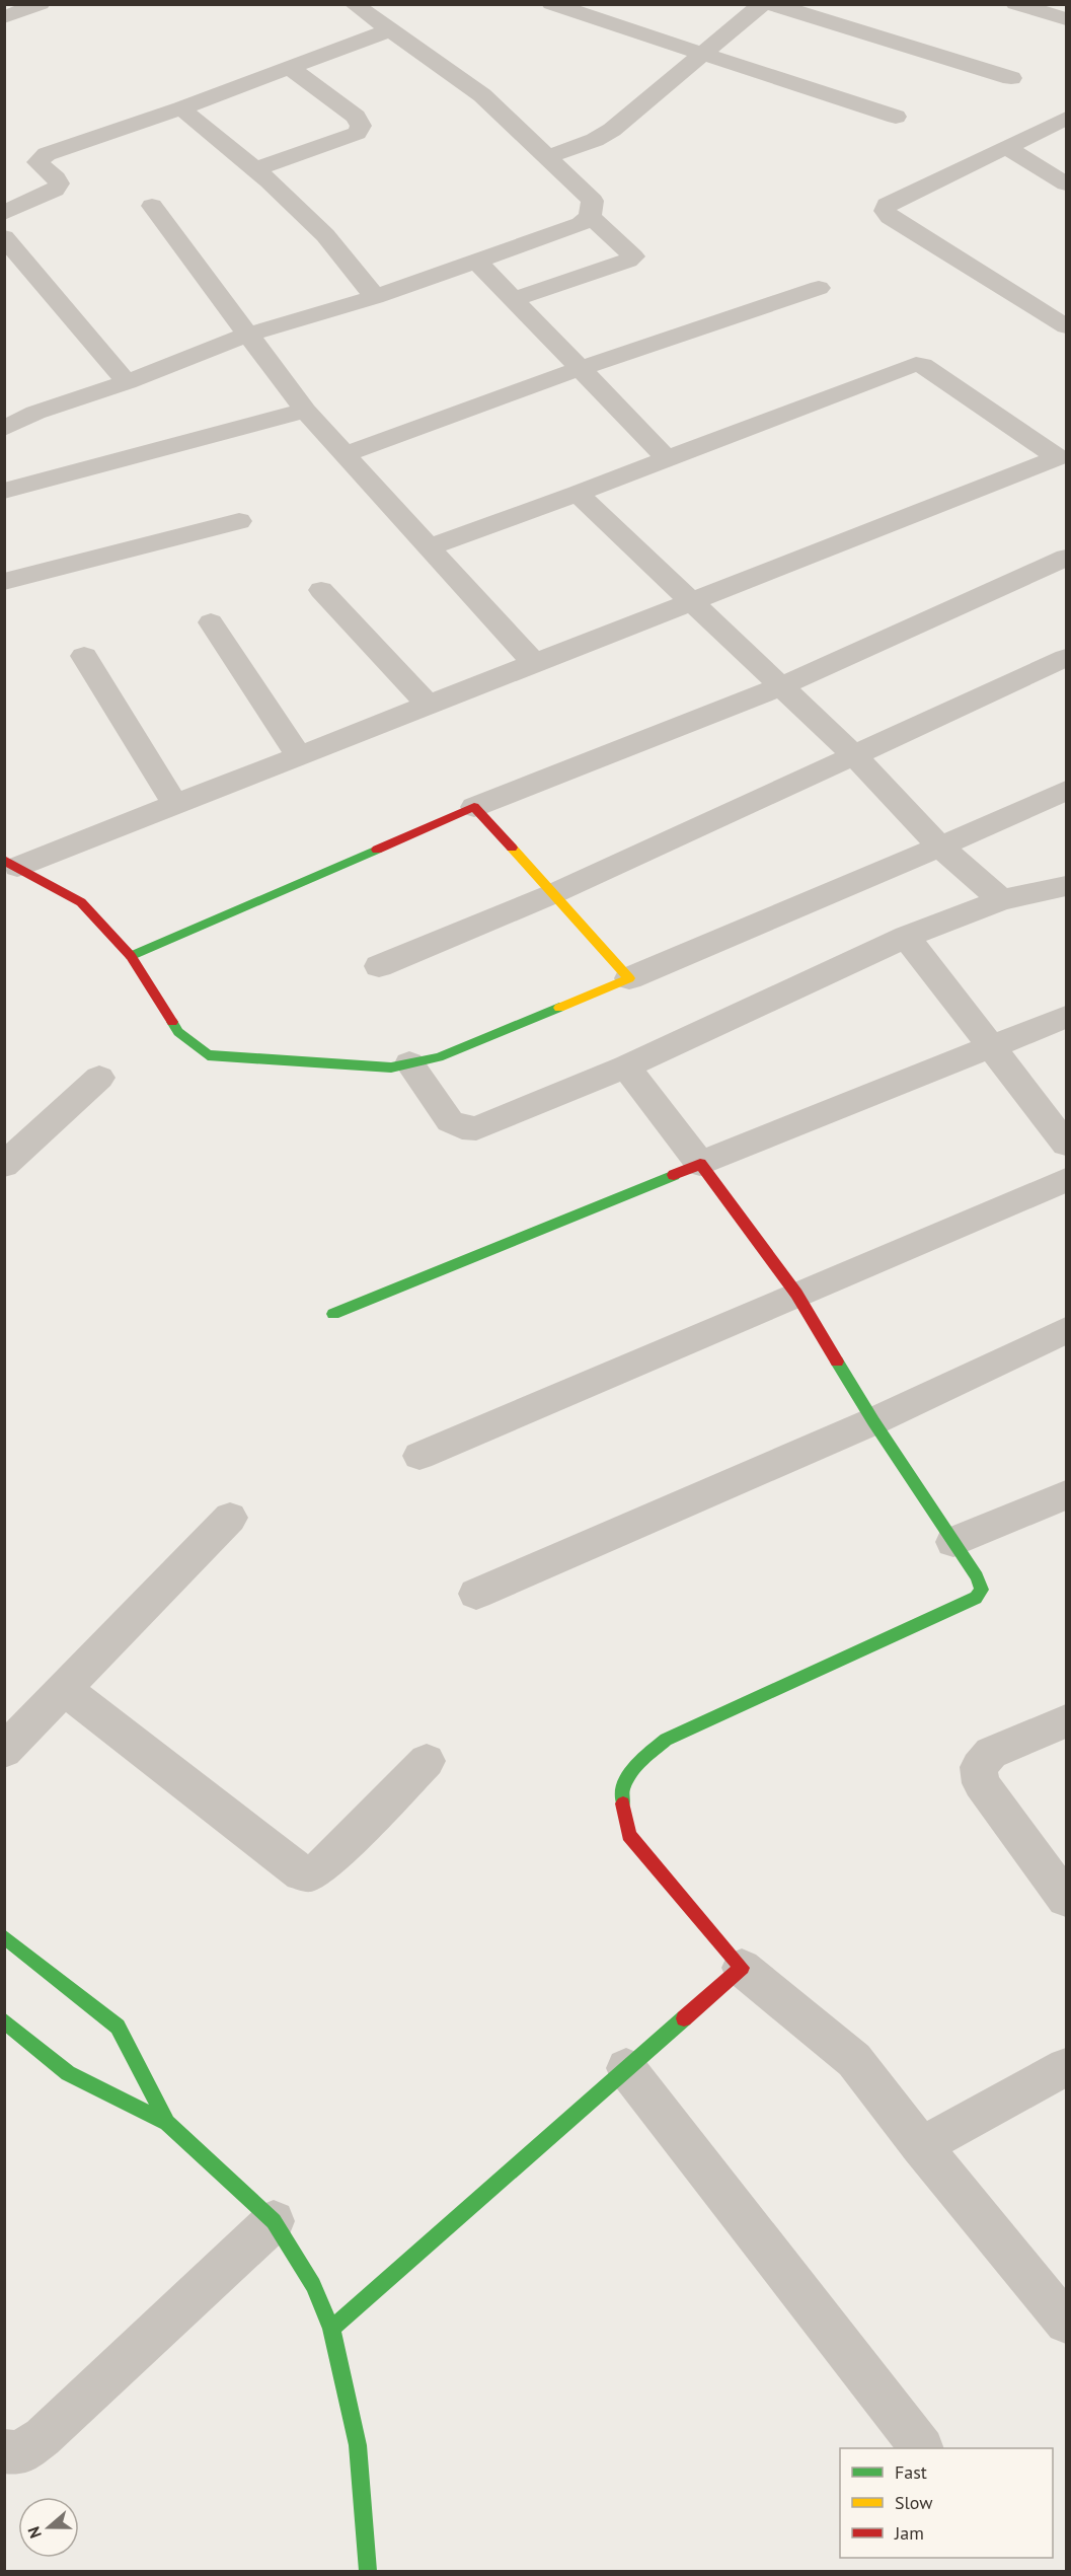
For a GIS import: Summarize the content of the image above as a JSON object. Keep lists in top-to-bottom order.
{
  "legend": ["Fast", "Slow", "Jam"],
  "north": "left"
}
